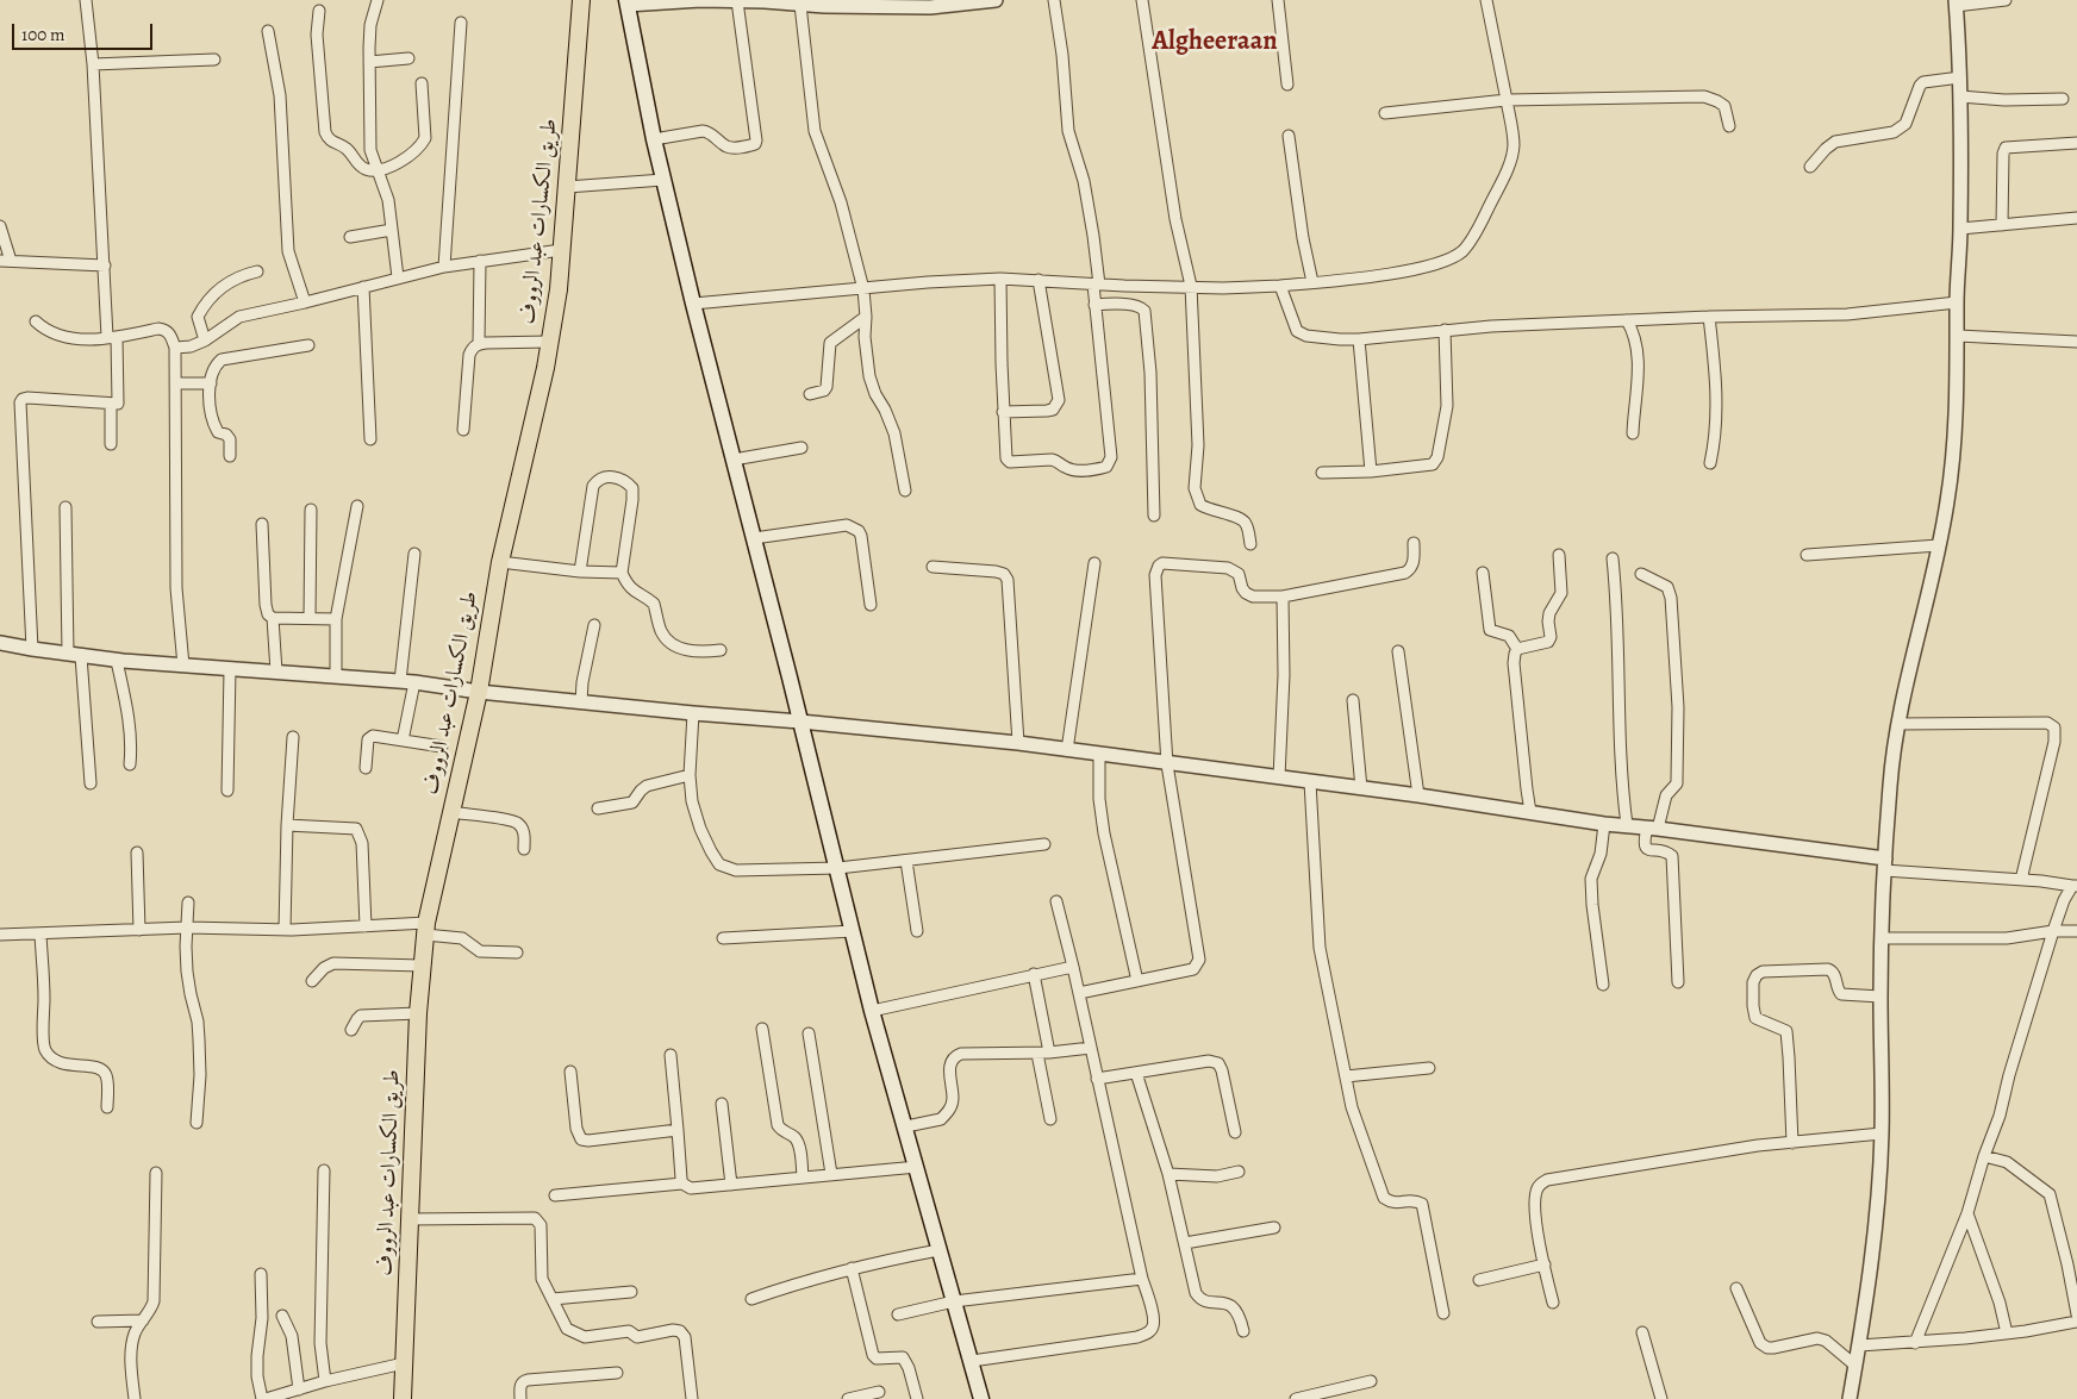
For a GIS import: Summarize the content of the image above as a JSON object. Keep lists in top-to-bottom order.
{
  "streets": {
    "main road": ["طريق الكسارات عبد الرووف"]
  },
  "districts": ["Algheeraan"],
  "scale_bar": "100 m"
}
